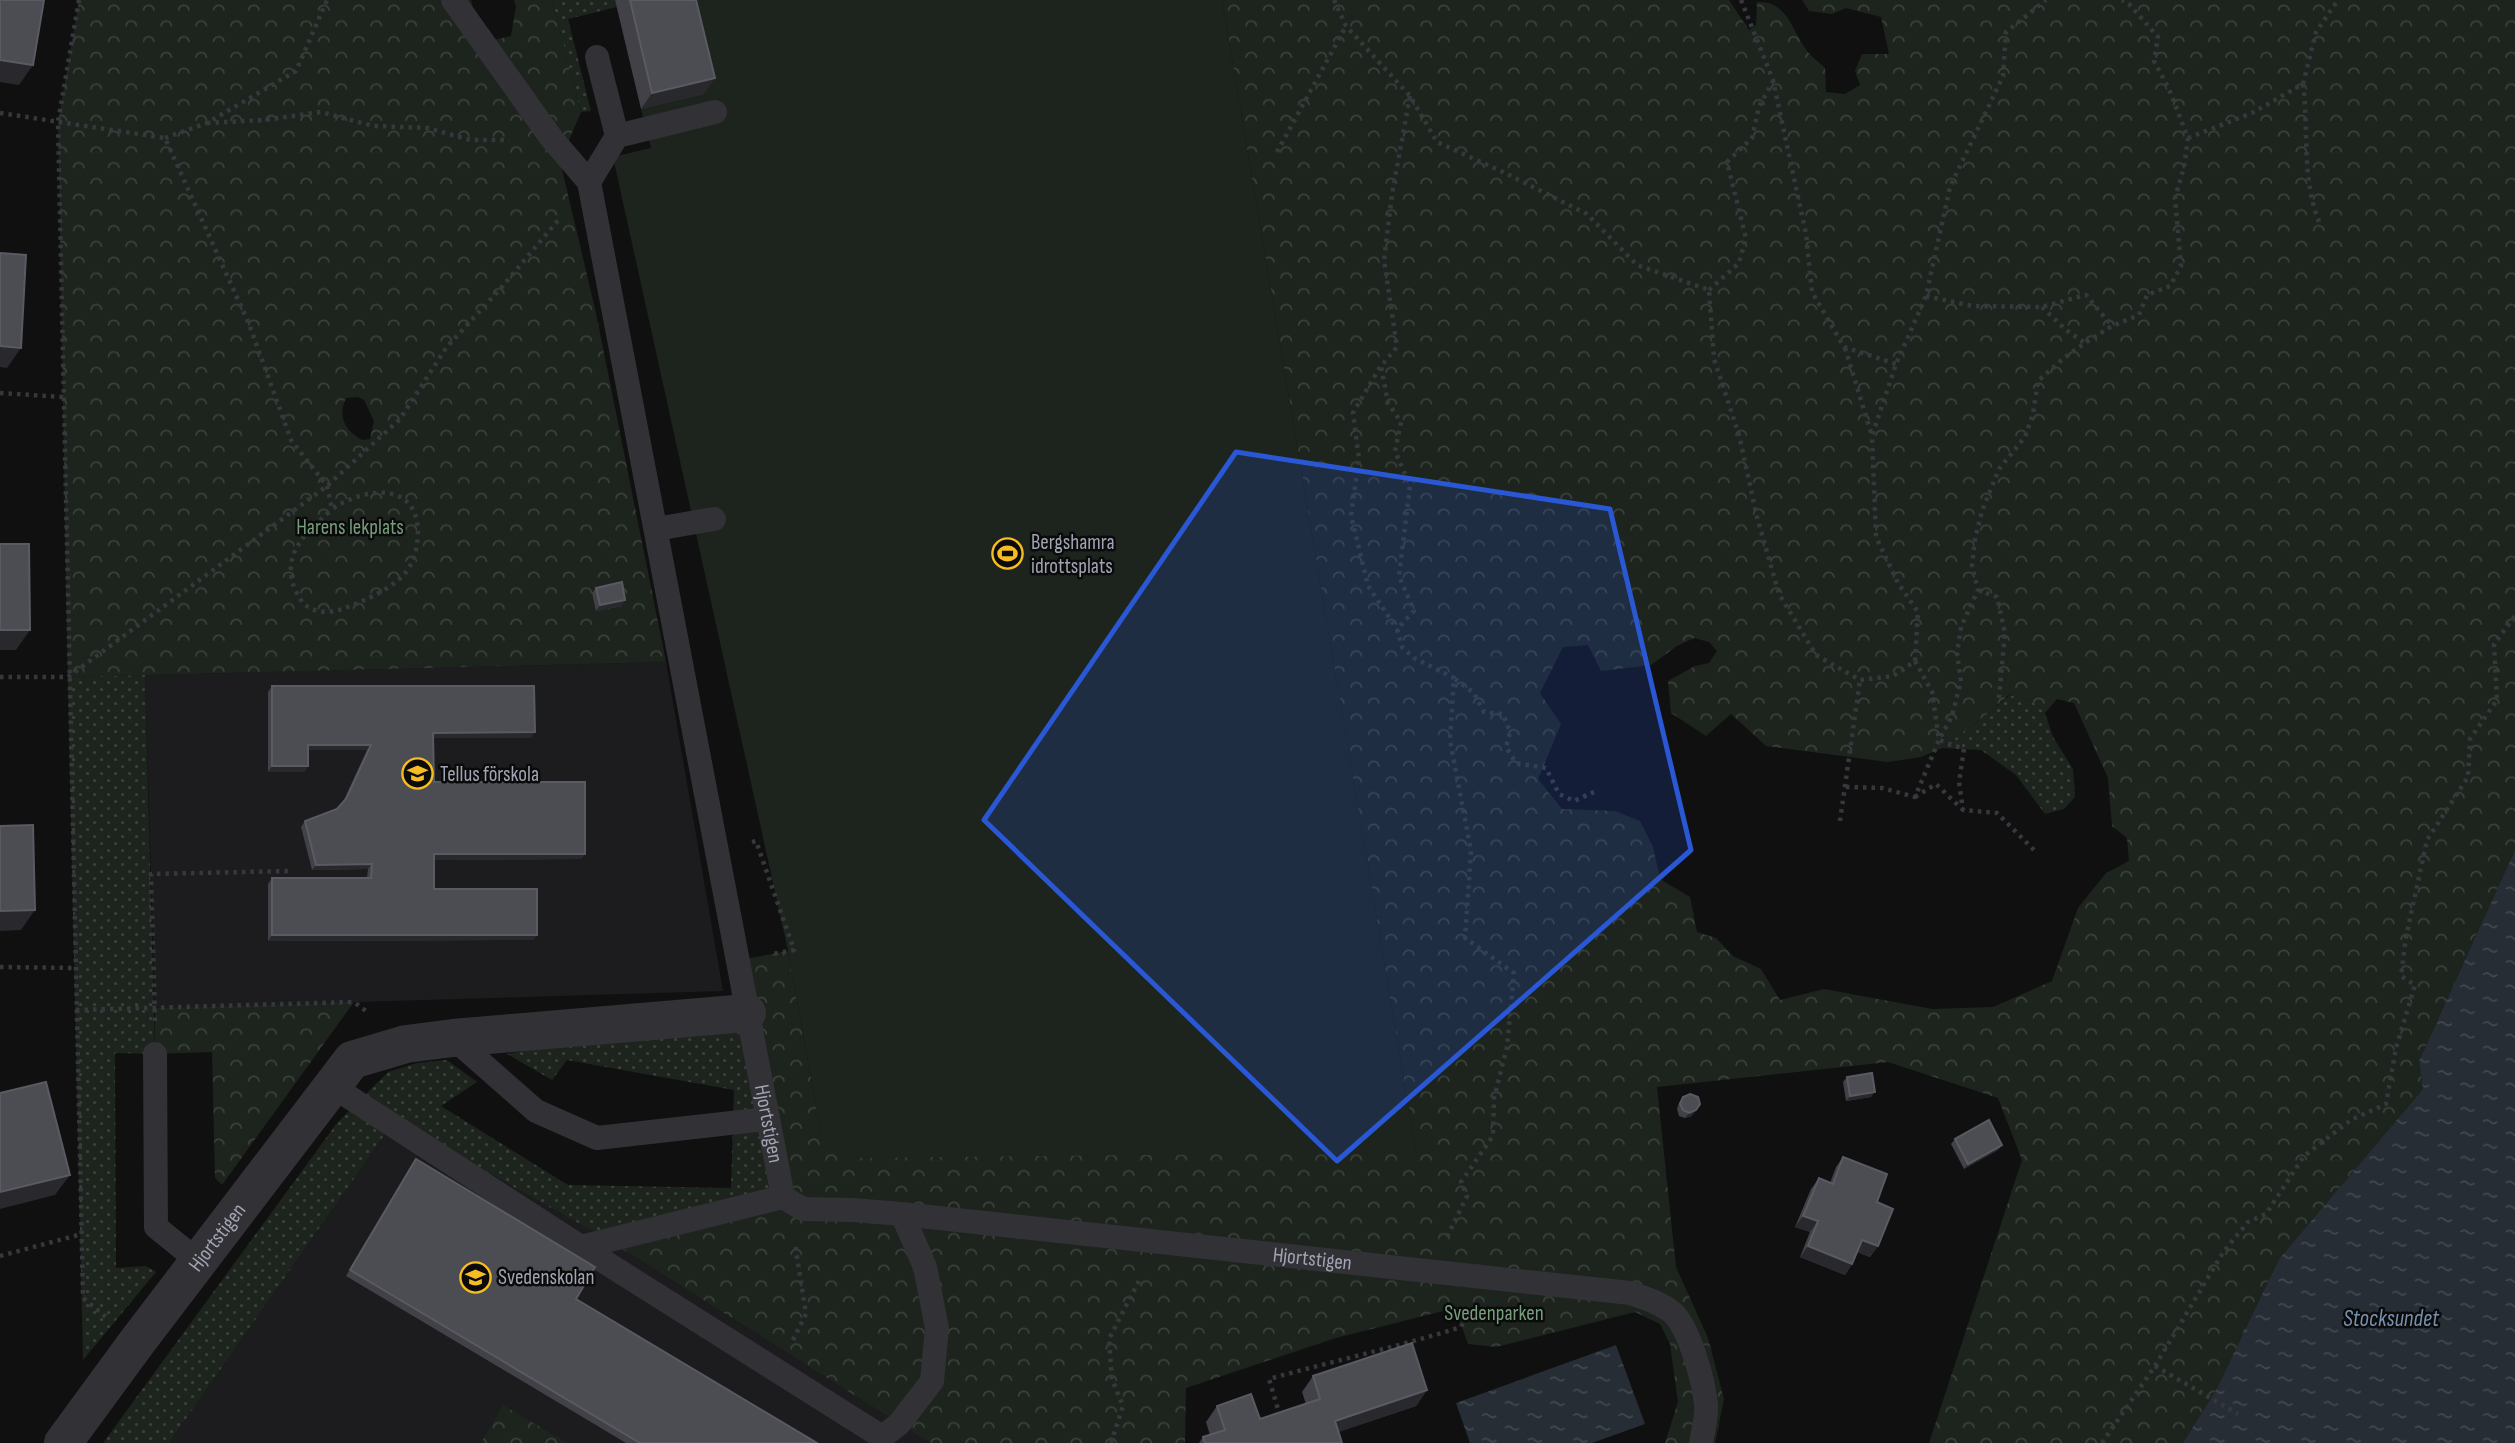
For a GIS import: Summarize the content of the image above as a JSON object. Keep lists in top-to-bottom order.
{
  "streets": {
    "street": ["Hjortstigen"]
  },
  "water": ["Stocksundet"],
  "parks": ["Harens lekplats", "Svedenparken"],
  "places": {
    "sports": ["Bergshamra idrottsplats"],
    "school or university": ["Tellus förskola", "Svedenskolan"]
  }
}
